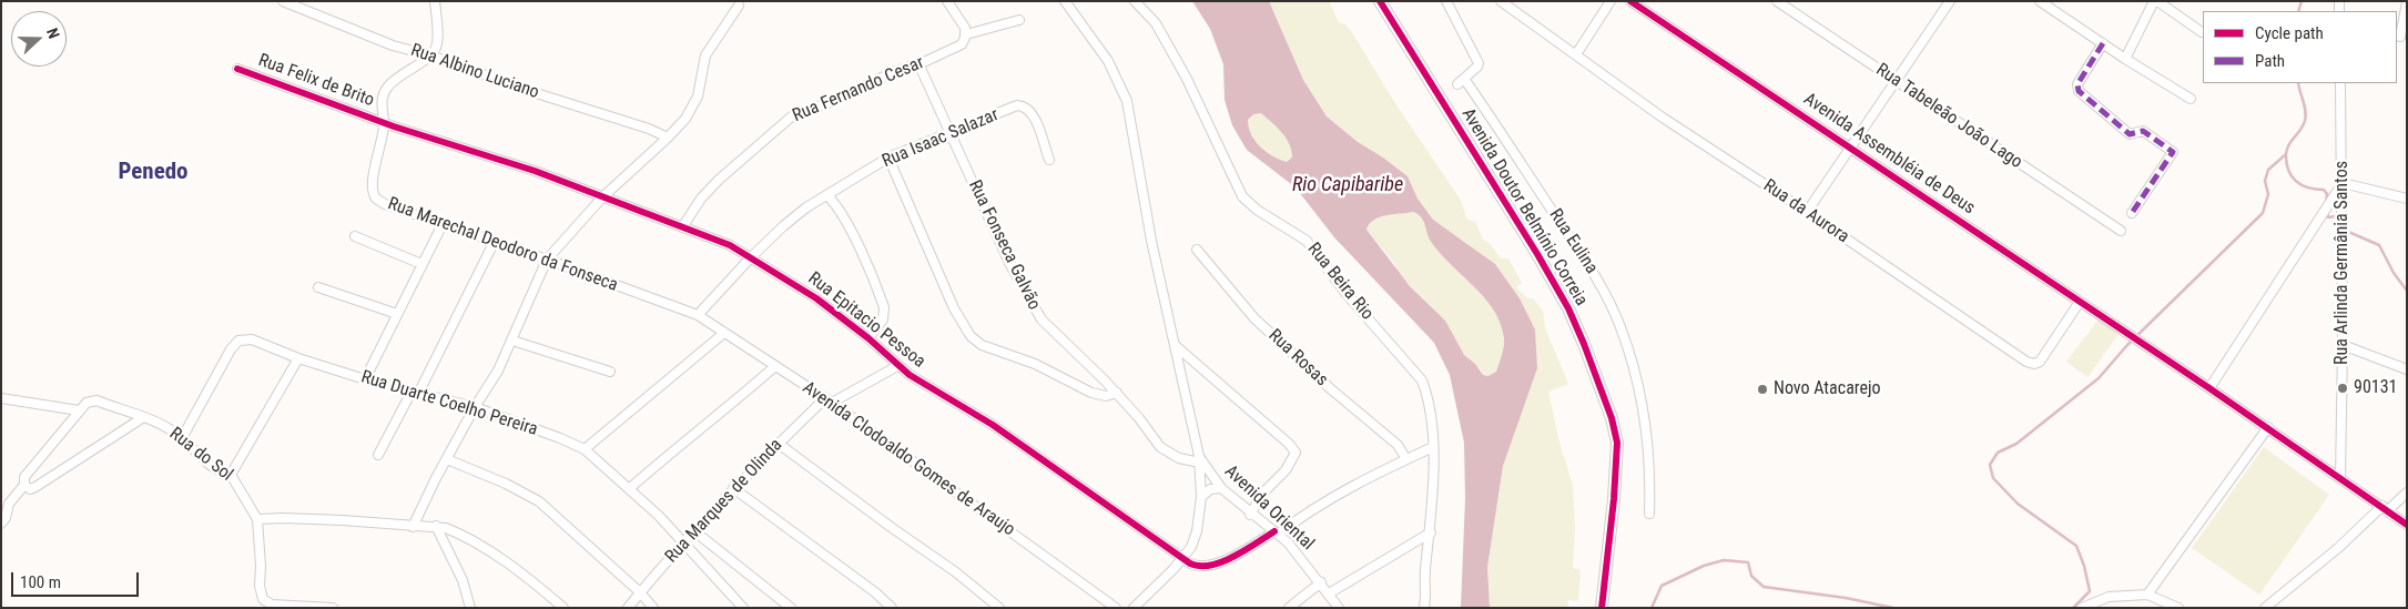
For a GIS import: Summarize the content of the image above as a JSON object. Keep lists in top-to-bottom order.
{
  "streets": {
    "main road": ["Avenida Doutor Belmínio Correia"],
    "street": [
      "Rua Albino Luciano",
      "Rua Felix de Brito",
      "Rua Fernando Cesar",
      "Rua Tabeleão João Lago",
      "Rua Isaac Salazar",
      "Avenida Assembléia de Deus",
      "Rua da Aurora",
      "Rua Eulina",
      "Rua Marechal Deodoro da Fonseca",
      "Rua Fonseca Galvão",
      "Rua Arlinda Germânia Santos",
      "Rua Beira Rio",
      "Rua Epitacio Pessoa",
      "Rua Rosas",
      "Rua Duarte Coelho Pereira",
      "Rua do Sol",
      "Avenida Clodoaldo Gomes de Araujo",
      "Rua Marques de Olinda",
      "Avenida Oriental"
    ]
  },
  "crossings": [
    ["Rua Albino Luciano", "Rua Felix de Brito"],
    ["Rua Felix de Brito", "Rua Marechal Deodoro da Fonseca"],
    ["Rua Felix de Brito", "Rua Epitacio Pessoa"],
    ["Rua Fernando Cesar", "Rua Fonseca Galvão"],
    ["Rua Fernando Cesar", "Rua Epitacio Pessoa"],
    ["Rua Isaac Salazar", "Rua Marechal Deodoro da Fonseca"],
    ["Rua Isaac Salazar", "Rua Fonseca Galvão"],
    ["Rua Isaac Salazar", "Rua Epitacio Pessoa"],
    ["Rua Isaac Salazar", "Avenida Clodoaldo Gomes de Araujo"],
    ["Avenida Assembléia de Deus", "Rua da Aurora"],
    ["Rua Marechal Deodoro da Fonseca", "Rua Epitacio Pessoa"],
    ["Rua Marechal Deodoro da Fonseca", "Avenida Clodoaldo Gomes de Araujo"],
    ["Rua Fonseca Galvão", "Avenida Oriental"],
    ["Rua Epitacio Pessoa", "Rua Marques de Olinda"],
    ["Rua Epitacio Pessoa", "Avenida Oriental"],
    ["Rua Duarte Coelho Pereira", "Rua do Sol"],
    ["Rua Duarte Coelho Pereira", "Rua Marques de Olinda"],
    ["Avenida Clodoaldo Gomes de Araujo", "Rua Marques de Olinda"]
  ],
  "districts": ["Penedo"],
  "water": ["Rio Capibaribe"],
  "places": ["90131", "Novo Atacarejo"],
  "legend": ["Cycle path", "Path"],
  "scale_bar": "100 m",
  "north": "right"
}
